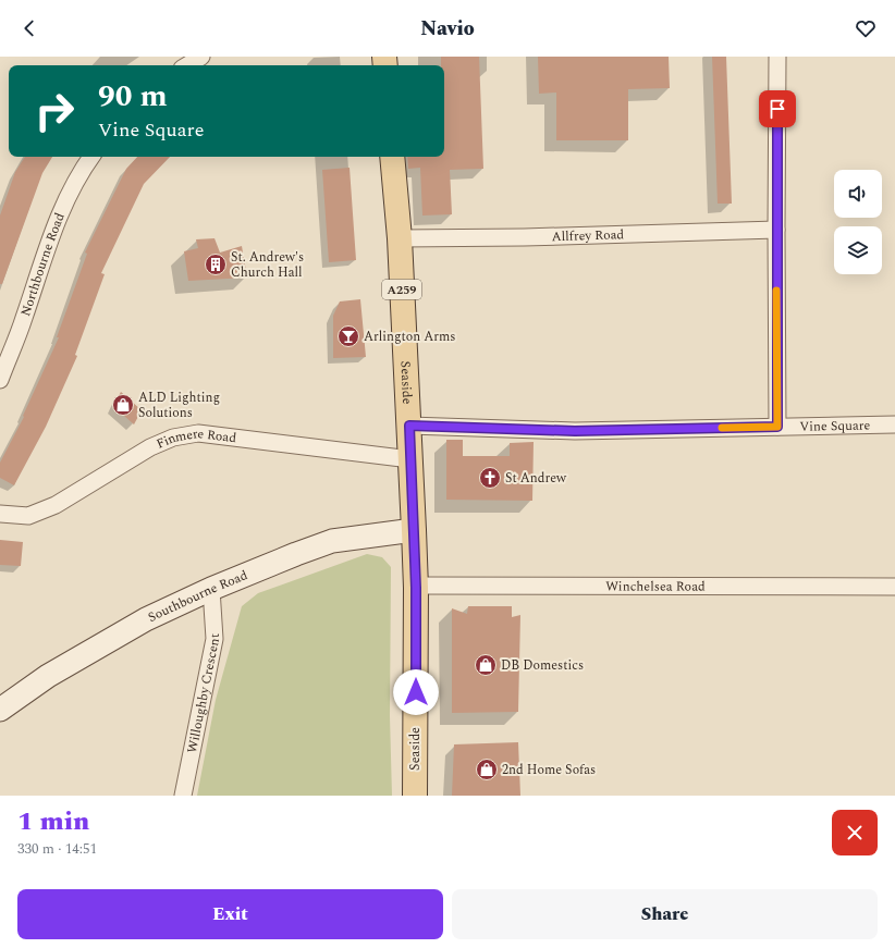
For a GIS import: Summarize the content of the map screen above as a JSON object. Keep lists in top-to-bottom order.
{
  "streets": {
    "main road": ["A259", "Seaside"],
    "street": [
      "Allfrey Road",
      "Northbourne Road",
      "Vine Square",
      "Finmere Road",
      "Winchelsea Road",
      "Southbourne Road",
      "Willoughby Crescent"
    ]
  },
  "crossings": [
    ["Allfrey Road", "Seaside"],
    ["Seaside", "Vine Square"],
    ["Seaside", "Finmere Road"],
    ["Seaside", "Winchelsea Road"],
    ["Seaside", "Southbourne Road"],
    ["Southbourne Road", "Willoughby Crescent"]
  ],
  "places": {
    "building": ["St. Andrew's Church Hall"],
    "bar": ["Arlington Arms"],
    "shop": ["ALD Lighting Solutions", "DB Domestics", "2nd Home Sofas"],
    "church": ["St Andrew"]
  },
  "page": {
    "header": "Navio",
    "turn": ["90 m", "Vine Square"],
    "heading": ["1 min", "330 m · 14:51"],
    "buttons": ["Exit", "Share"]
  }
}
